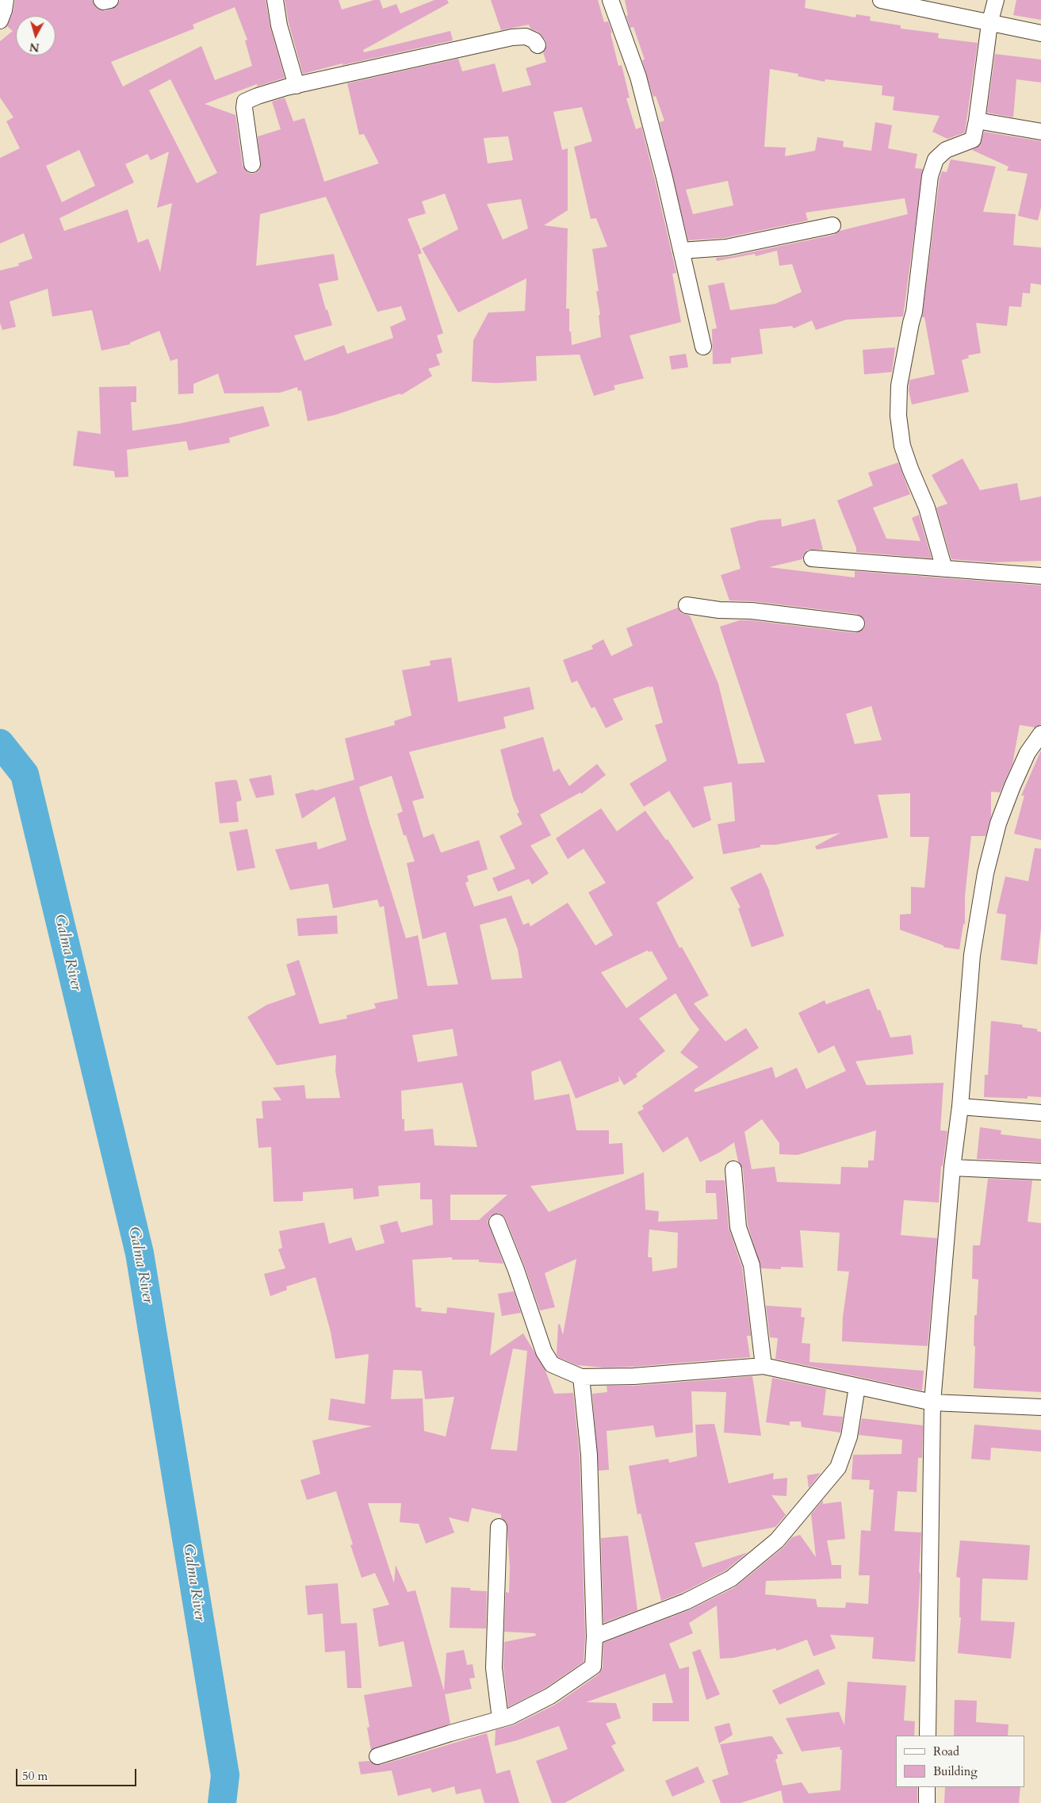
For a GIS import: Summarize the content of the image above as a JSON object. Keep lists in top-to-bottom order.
{
  "water": ["Galma River"],
  "legend": ["Road", "Building"],
  "scale_bar": "50 m",
  "north": "bottom"
}
